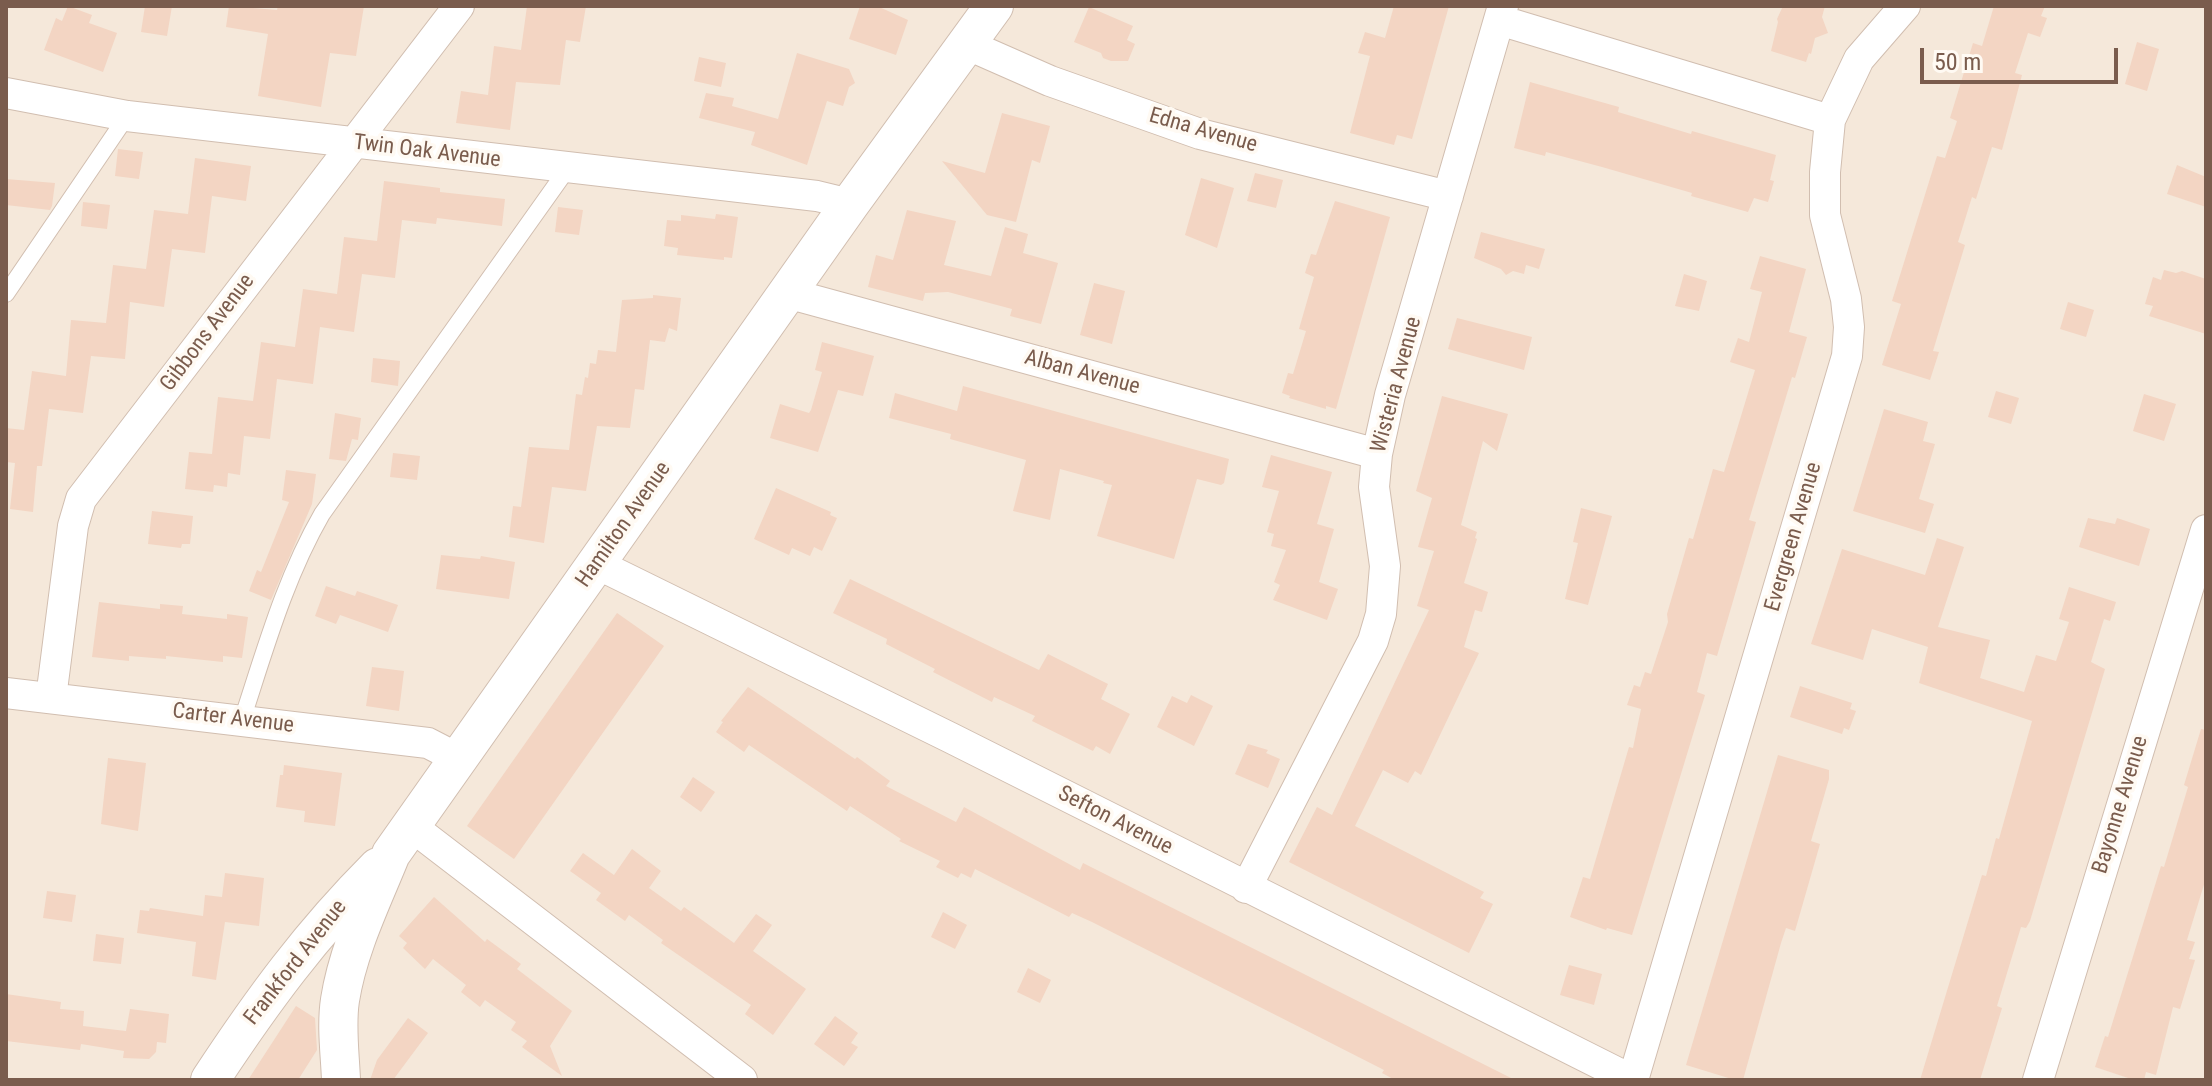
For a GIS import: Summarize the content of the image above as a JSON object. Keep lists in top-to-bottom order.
{
  "streets": {
    "street": [
      "Edna Avenue",
      "Twin Oak Avenue",
      "Gibbons Avenue",
      "Alban Avenue",
      "Wisteria Avenue",
      "Hamilton Avenue",
      "Evergreen Avenue",
      "Carter Avenue",
      "Bayonne Avenue",
      "Sefton Avenue",
      "Frankford Avenue"
    ]
  },
  "crossings": [
    ["Edna Avenue", "Wisteria Avenue"],
    ["Edna Avenue", "Hamilton Avenue"],
    ["Twin Oak Avenue", "Gibbons Avenue"],
    ["Twin Oak Avenue", "Hamilton Avenue"],
    ["Gibbons Avenue", "Carter Avenue"],
    ["Alban Avenue", "Wisteria Avenue"],
    ["Alban Avenue", "Hamilton Avenue"],
    ["Wisteria Avenue", "Sefton Avenue"],
    ["Hamilton Avenue", "Carter Avenue"],
    ["Hamilton Avenue", "Sefton Avenue"],
    ["Hamilton Avenue", "Frankford Avenue"],
    ["Evergreen Avenue", "Sefton Avenue"]
  ],
  "scale_bar": "50 m"
}
